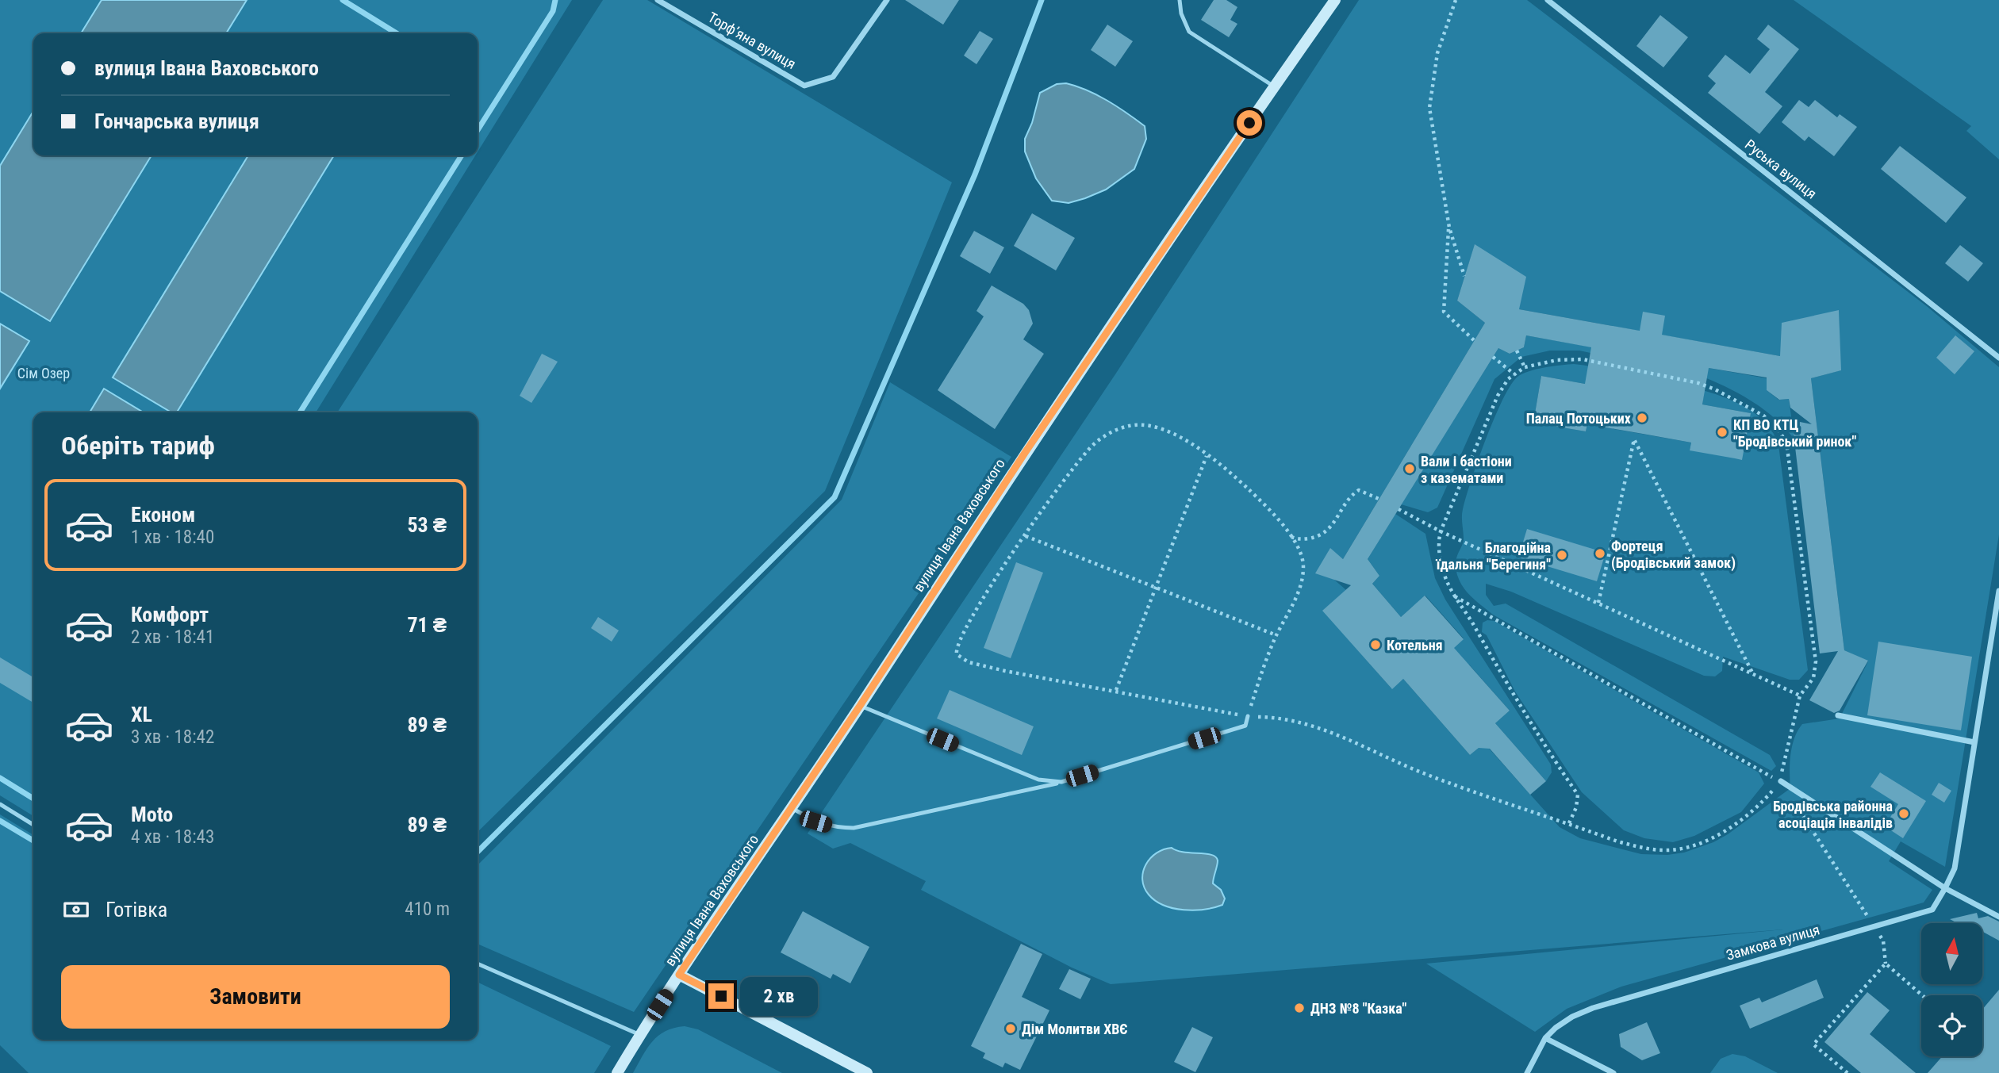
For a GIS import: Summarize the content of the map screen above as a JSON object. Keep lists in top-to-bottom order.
{
  "streets": {
    "main road": ["вулиця Івана Ваховського"],
    "street": ["Торфʼяна вулиця", "Руська вулиця", "Замкова вулиця"]
  },
  "parks": ["Сім Озер"],
  "places": [
    "Палац Потоцьких",
    "КП ВО КТЦ \"Бродівський ринок\"",
    "Вали і бастіони з казематами",
    "Фортеця (Бродівський замок)",
    "Благодійна їдальня \"Берегиня\"",
    "Котельня",
    "Бродівська районна асоціація інвалідів",
    "ДНЗ №8 \"Казка\"",
    "Дім Молитви ХВЄ"
  ],
  "north": "top",
  "page": {
    "banner": ["вулиця Івана Ваховського", "Гончарська вулиця"],
    "heading": "Оберіть тариф",
    "list": [
      {
        "name": "Економ",
        "note": "1 хв · 18:40",
        "value": "53 ₴"
      },
      {
        "name": "Комфорт",
        "note": "2 хв · 18:41",
        "value": "71 ₴"
      },
      {
        "name": "XL",
        "note": "3 хв · 18:42",
        "value": "89 ₴"
      },
      {
        "name": "Moto",
        "note": "4 хв · 18:43",
        "value": "89 ₴"
      }
    ],
    "pay": ["Готівка", "410 m"],
    "buttons": "Замовити",
    "bubble": "2 хв"
  }
}
